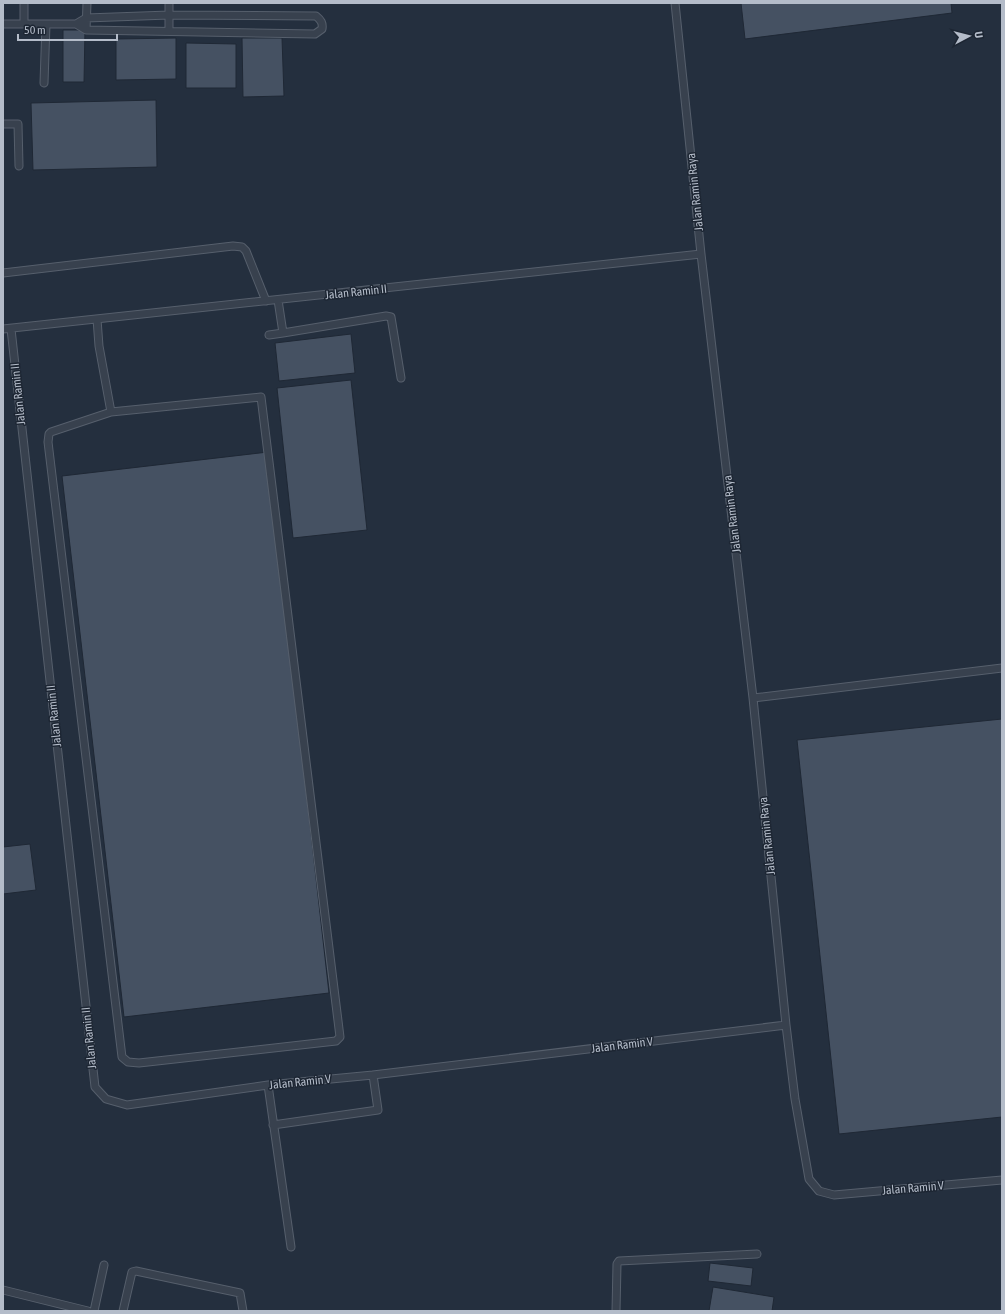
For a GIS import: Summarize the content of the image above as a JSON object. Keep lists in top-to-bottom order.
{
  "streets": {
    "lane": ["Jalan Ramin Raya", "Jalan Ramin II", "Jalan Ramin V"]
  },
  "crossings": [
    ["Jalan Ramin Raya", "Jalan Ramin II"],
    ["Jalan Ramin Raya", "Jalan Ramin V"],
    ["Jalan Ramin II", "Jalan Ramin V"]
  ],
  "scale_bar": "50 m",
  "north": "right"
}
